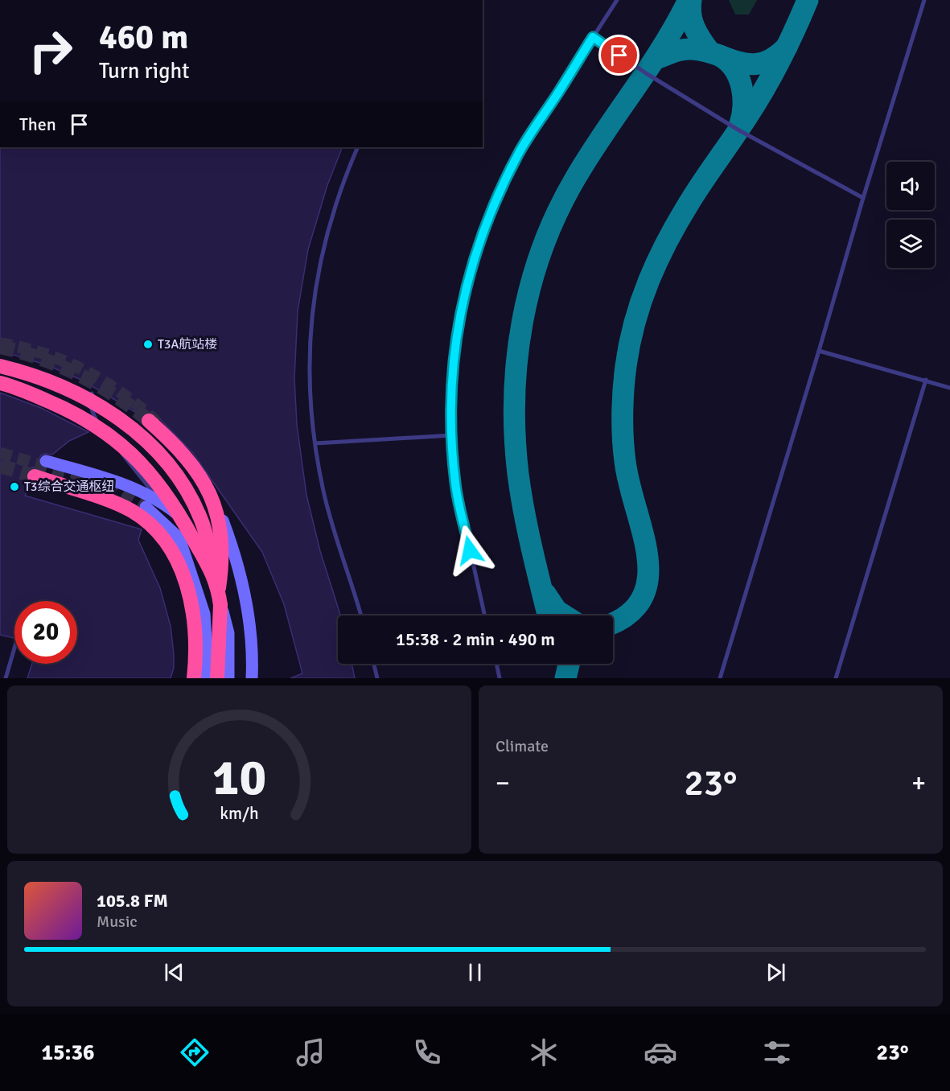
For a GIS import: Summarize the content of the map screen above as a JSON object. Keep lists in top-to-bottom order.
{
  "places": ["T3A航站楼", "T3综合交通枢纽"],
  "page": {
    "turn": ["460 m", "Turn right"],
    "then": "Then",
    "limit": "20",
    "trip": "15:38 · 2 min · 490 m",
    "tile": "Climate",
    "heat": ["−", "23°", "+"],
    "song": ["105.8 FM", "Music"],
    "tabs": ["15:36", "23°"],
    "gauge": ["10", "km/h"]
  }
}
